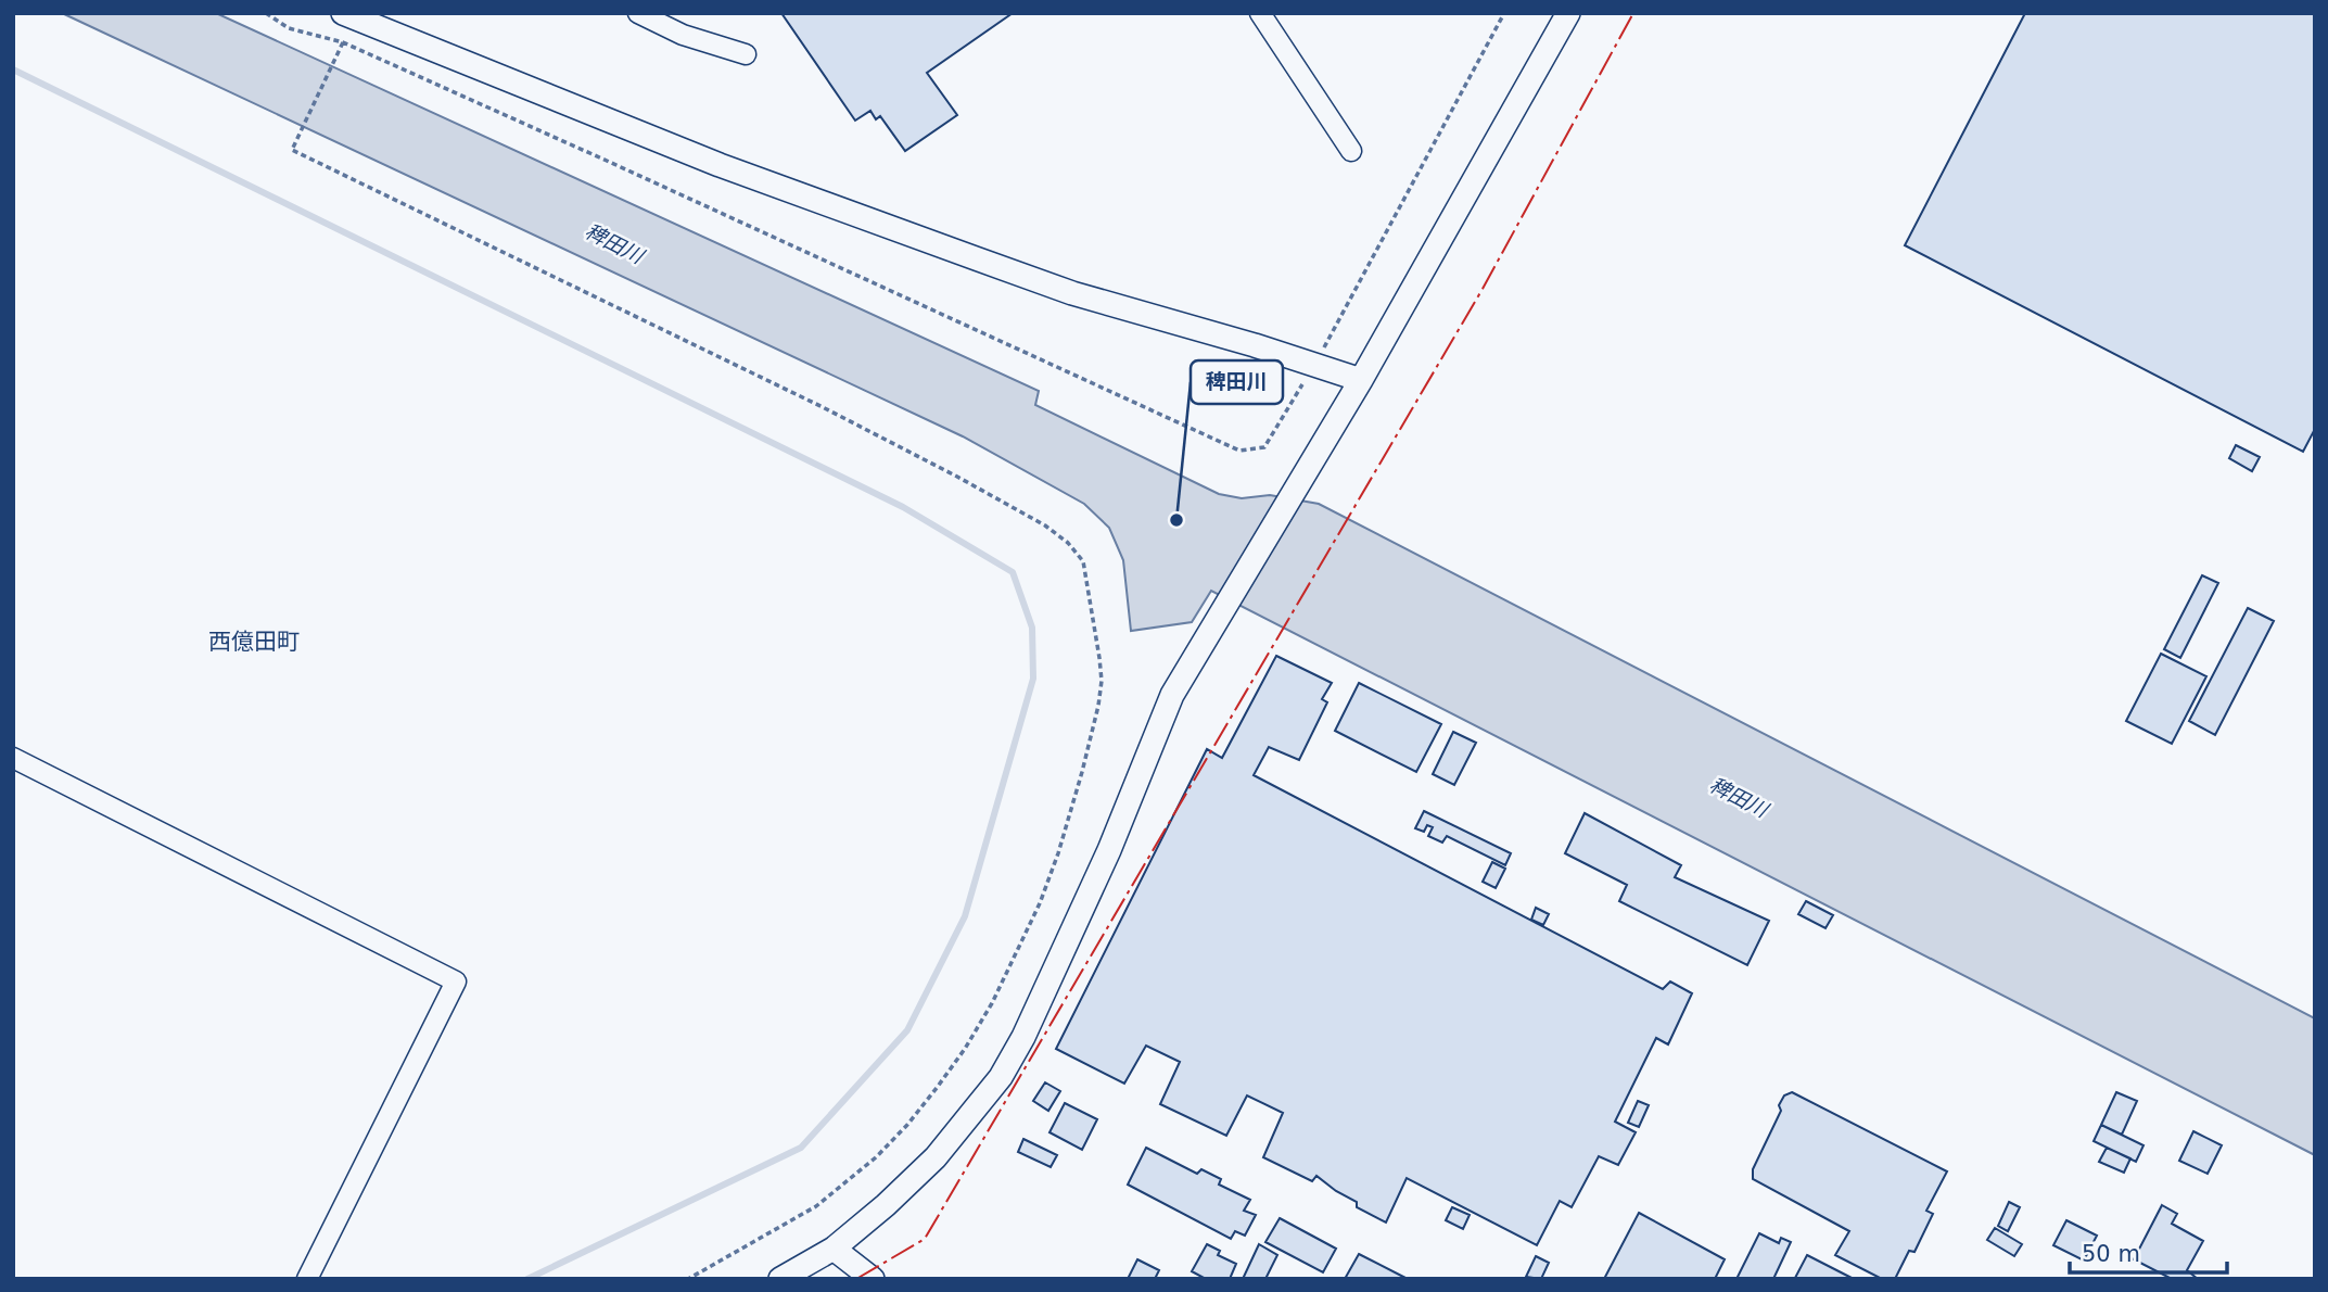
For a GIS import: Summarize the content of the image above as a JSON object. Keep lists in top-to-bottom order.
{
  "districts": ["西億田町"],
  "water": ["稗田川"],
  "places": ["稗田川"],
  "scale_bar": "50 m"
}
